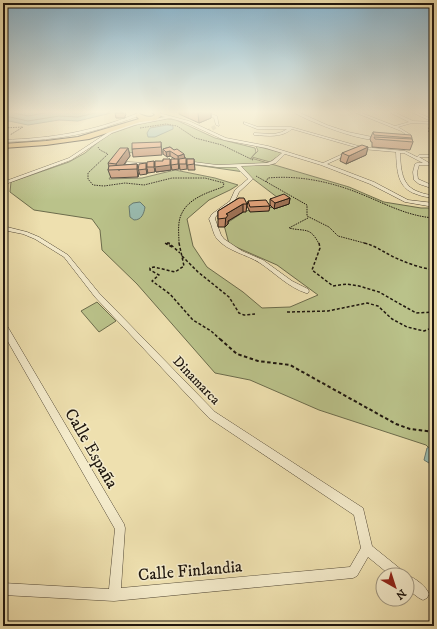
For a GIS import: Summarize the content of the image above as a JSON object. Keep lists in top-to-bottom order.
{
  "streets": {
    "street": ["Dinamarca", "Calle España", "Calle Finlandia"]
  },
  "crossings": [
    ["Dinamarca", "Calle Finlandia"],
    ["Calle España", "Calle Finlandia"]
  ],
  "north": "bottom right"
}
